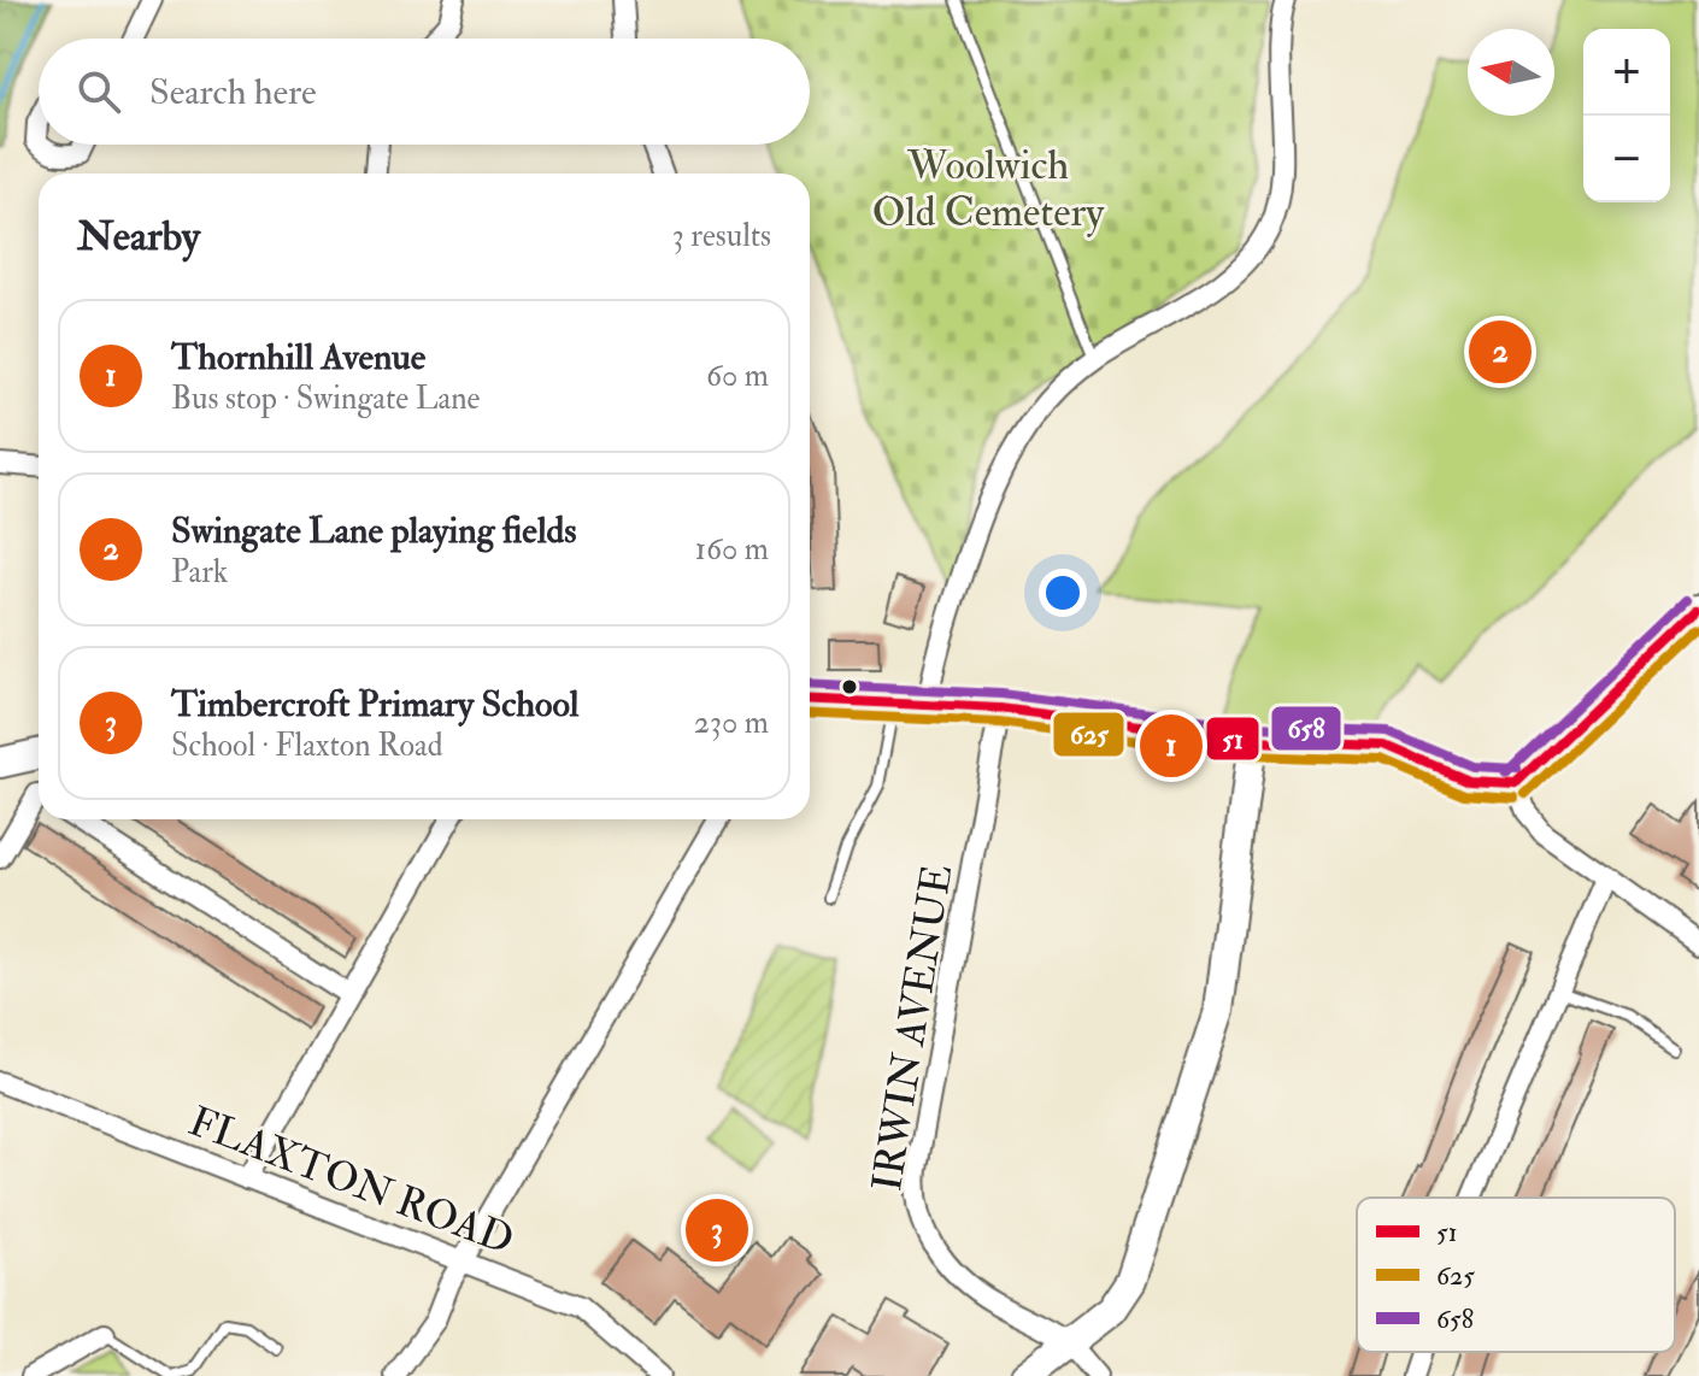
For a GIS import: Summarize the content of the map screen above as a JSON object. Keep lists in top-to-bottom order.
{
  "streets": {
    "street": ["IRWIN AVENUE", "FLAXTON ROAD"]
  },
  "parks": ["Woolwich Old Cemetery"],
  "lines": ["transit line 658", "transit line 51", "transit line 625"],
  "legend": ["51", "625", "658"],
  "north": "left",
  "page": {
    "map_buttons": ["+", "−"],
    "search": "Search here",
    "heading": ["Nearby", "3 results"],
    "list": [
      {
        "mark": "1",
        "name": "Thornhill Avenue",
        "note": "Bus stop · Swingate Lane",
        "value": "60 m"
      },
      {
        "mark": "2",
        "name": "Swingate Lane playing fields",
        "note": "Park",
        "value": "160 m"
      },
      {
        "mark": "3",
        "name": "Timbercroft Primary School",
        "note": "School · Flaxton Road",
        "value": "230 m"
      }
    ],
    "pins": ["2", "1", "3"]
  }
}
